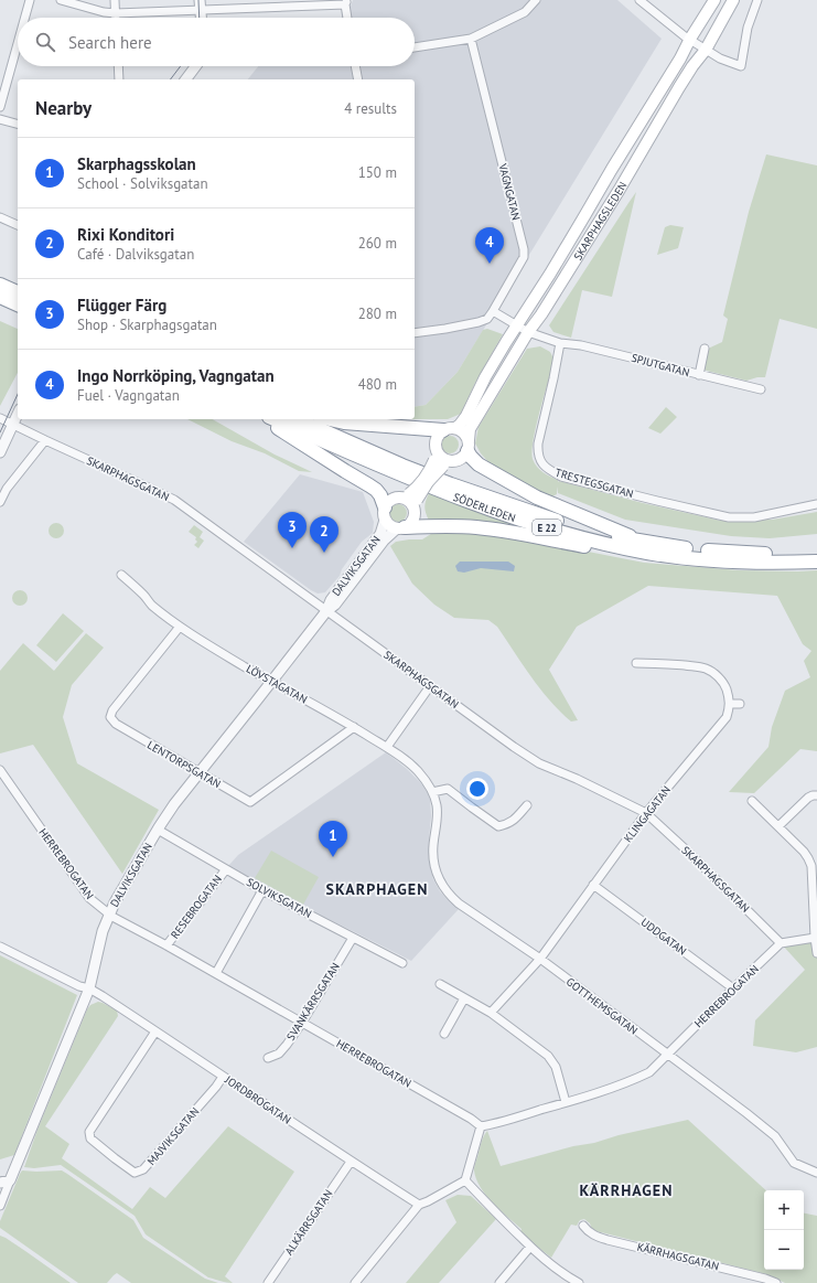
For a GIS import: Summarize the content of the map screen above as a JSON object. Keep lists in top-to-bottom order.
{
  "streets": {
    "highway": ["SÖDERLEDEN", "E 22"],
    "main road": ["SKARPHAGSLEDEN"],
    "street": [
      "VAGNGATAN",
      "SPJUTGATAN",
      "SKARPHAGSGATAN",
      "TRESTEGSGATAN",
      "DALVIKSGATAN",
      "LÖVSTAGATAN",
      "LENTORPSGATAN",
      "KLINGAGATAN",
      "HERREBROGATAN",
      "SOLVIKSGATAN",
      "RESEBROGATAN",
      "UDDGATAN",
      "SVANKÄRRSGATAN",
      "GOTTHEMSGATAN",
      "JORDBROGATAN",
      "MAJVIKSGATAN",
      "ALKÄRRSGATAN",
      "KÄRRHAGSGATAN"
    ]
  },
  "crossings": [
    ["SPJUTGATAN", "TRESTEGSGATAN"],
    ["SKARPHAGSGATAN", "DALVIKSGATAN"],
    ["SKARPHAGSGATAN", "KLINGAGATAN"],
    ["SKARPHAGSGATAN", "HERREBROGATAN"],
    ["DALVIKSGATAN", "LÖVSTAGATAN"],
    ["DALVIKSGATAN", "LENTORPSGATAN"],
    ["DALVIKSGATAN", "HERREBROGATAN"],
    ["DALVIKSGATAN", "SOLVIKSGATAN"],
    ["DALVIKSGATAN", "JORDBROGATAN"],
    ["LÖVSTAGATAN", "LENTORPSGATAN"],
    ["LÖVSTAGATAN", "GOTTHEMSGATAN"],
    ["KLINGAGATAN", "UDDGATAN"],
    ["KLINGAGATAN", "GOTTHEMSGATAN"],
    ["HERREBROGATAN", "RESEBROGATAN"],
    ["HERREBROGATAN", "UDDGATAN"],
    ["HERREBROGATAN", "SVANKÄRRSGATAN"],
    ["HERREBROGATAN", "GOTTHEMSGATAN"],
    ["SOLVIKSGATAN", "RESEBROGATAN"],
    ["SOLVIKSGATAN", "SVANKÄRRSGATAN"],
    ["JORDBROGATAN", "MAJVIKSGATAN"],
    ["JORDBROGATAN", "ALKÄRRSGATAN"]
  ],
  "districts": ["SKARPHAGEN", "KÄRRHAGEN"],
  "page": {
    "search": "Search here",
    "heading": ["Nearby", "4 results"],
    "list": [
      {
        "mark": "1",
        "name": "Skarphagsskolan",
        "note": "School · Solviksgatan",
        "value": "150 m"
      },
      {
        "mark": "2",
        "name": "Rixi Konditori",
        "note": "Café · Dalviksgatan",
        "value": "260 m"
      },
      {
        "mark": "3",
        "name": "Flügger Färg",
        "note": "Shop · Skarphagsgatan",
        "value": "280 m"
      },
      {
        "mark": "4",
        "name": "Ingo Norrköping, Vagngatan",
        "note": "Fuel · Vagngatan",
        "value": "480 m"
      }
    ],
    "pins": [
      "4",
      "3",
      "2",
      "1"
    ],
    "map_buttons": ["+", "−"]
  }
}
